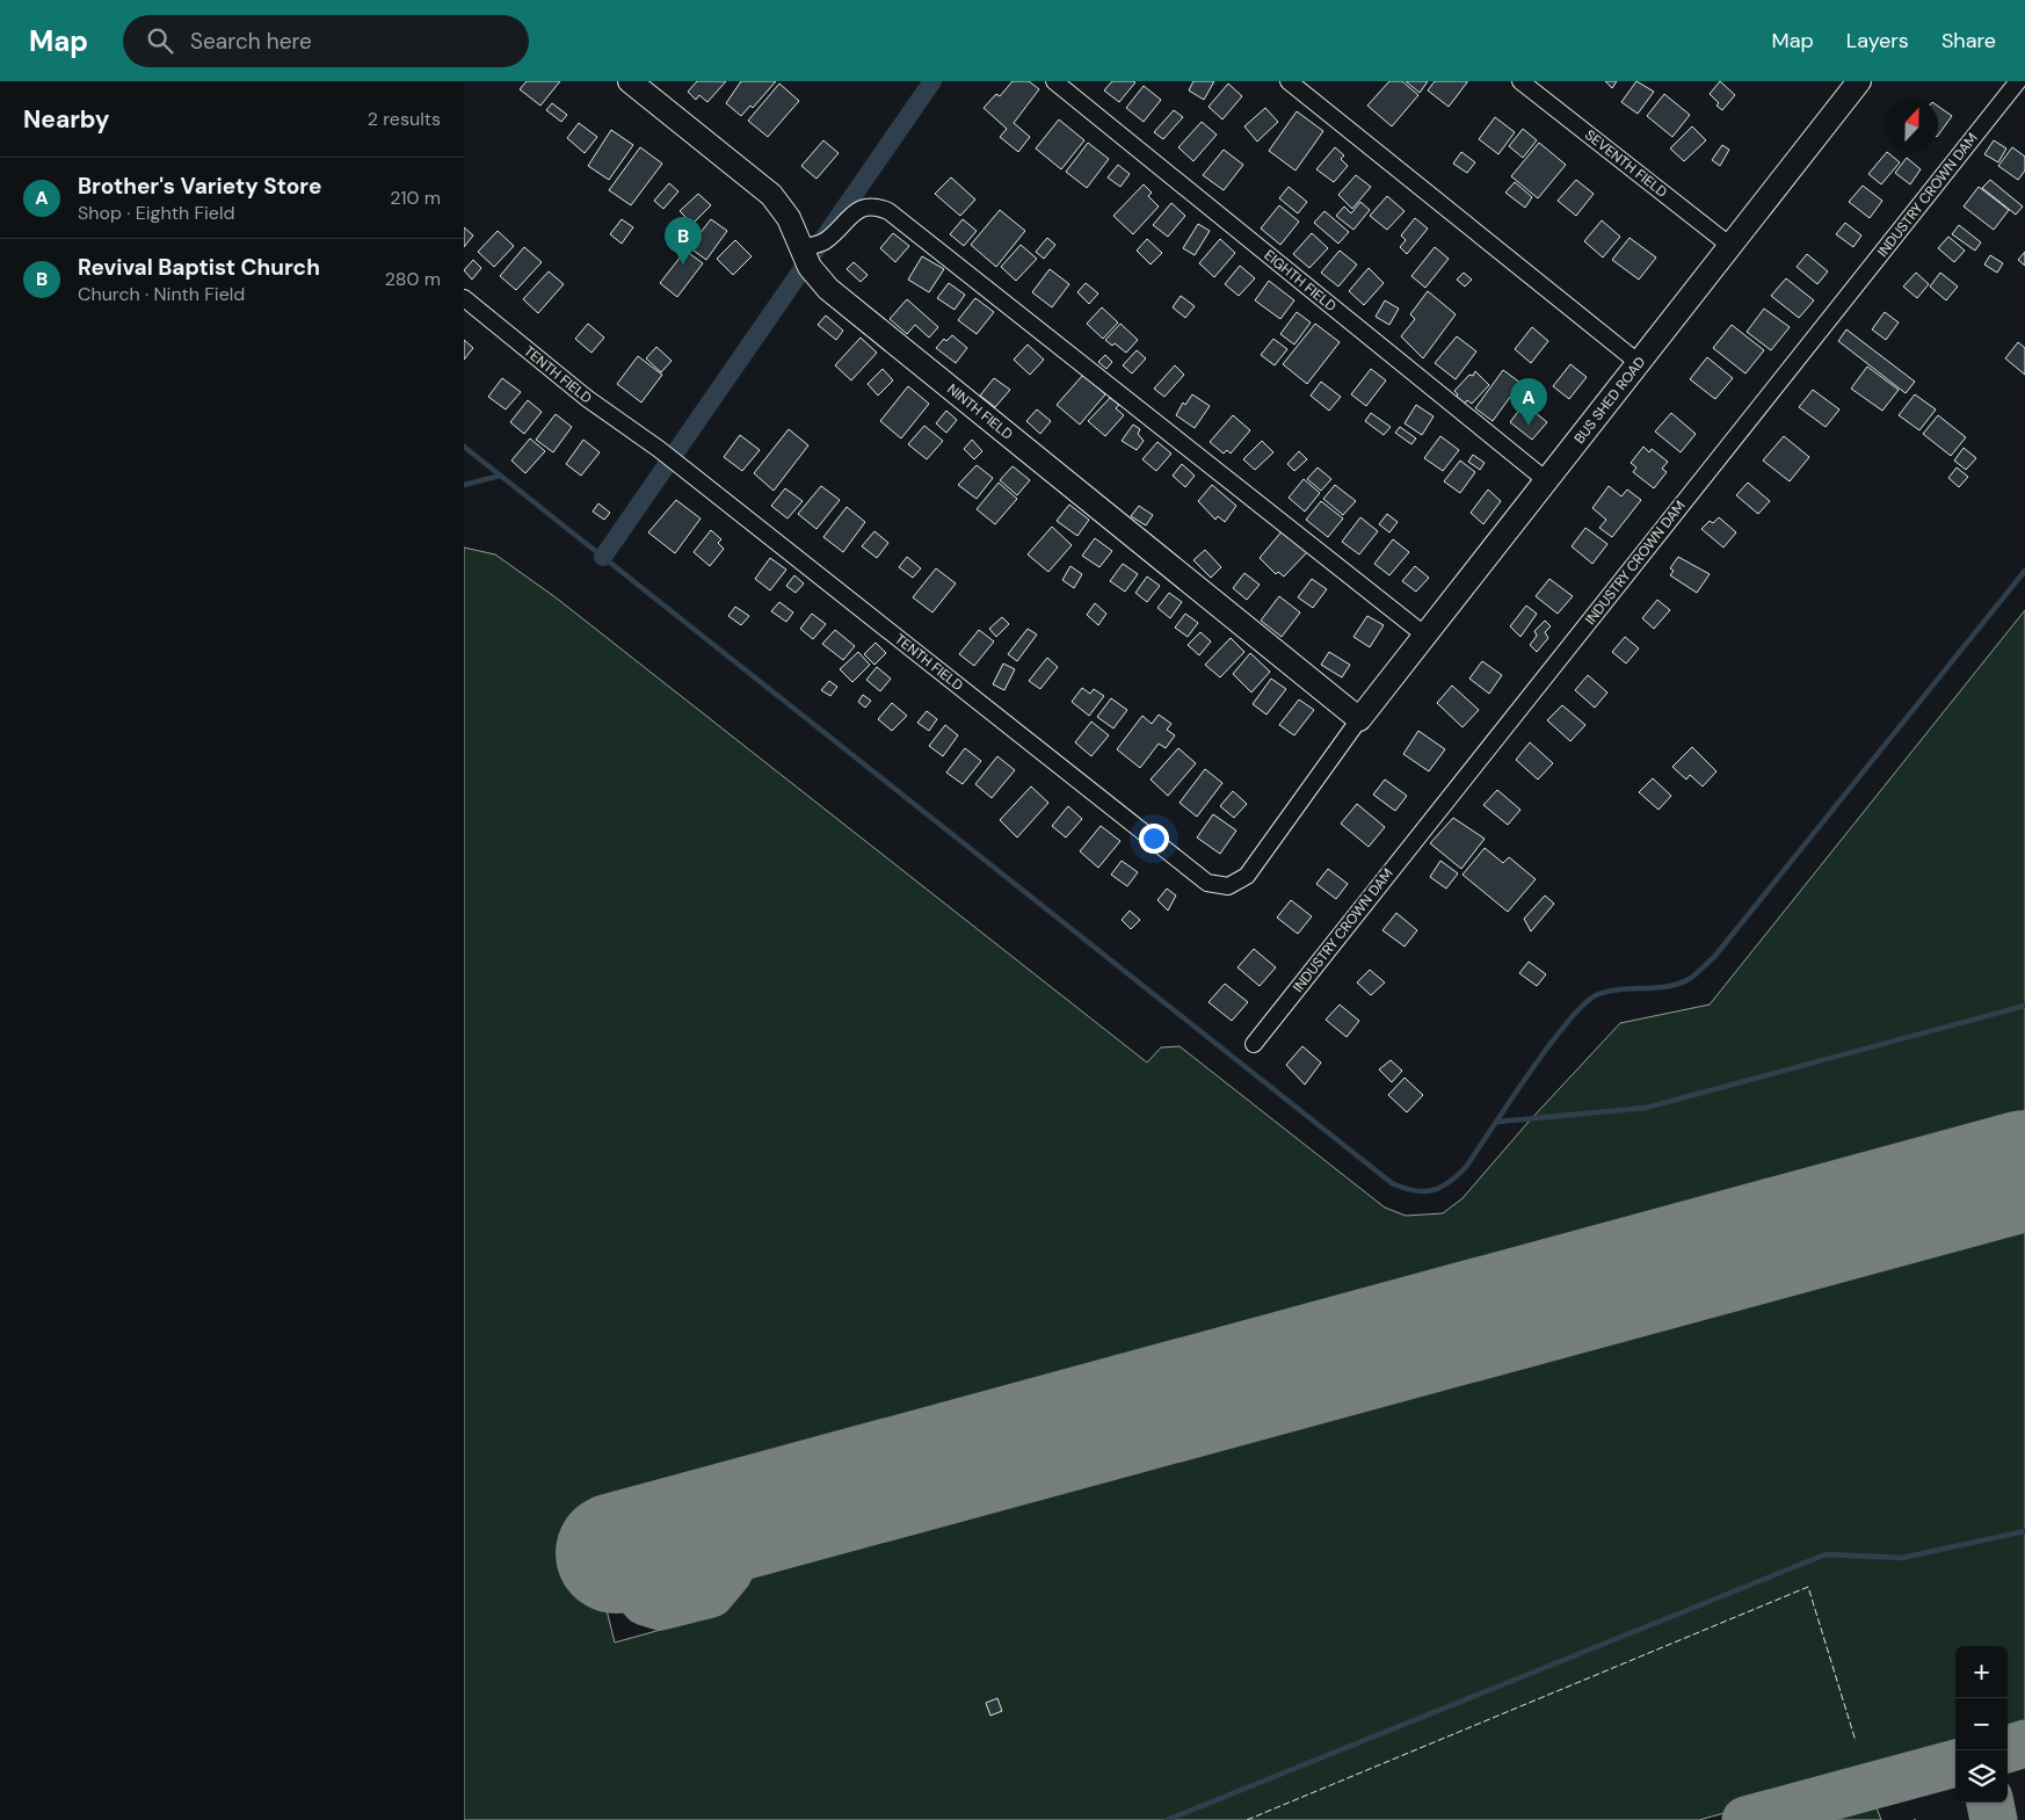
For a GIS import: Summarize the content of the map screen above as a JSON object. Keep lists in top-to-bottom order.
{
  "streets": {
    "street": [
      "SEVENTH FIELD",
      "INDUSTRY CROWN DAM",
      "EIGHTH FIELD",
      "TENTH FIELD",
      "BUS SHED ROAD",
      "NINTH FIELD"
    ]
  },
  "crossings": [
    ["SEVENTH FIELD", "BUS SHED ROAD"],
    ["EIGHTH FIELD", "BUS SHED ROAD"],
    ["TENTH FIELD", "BUS SHED ROAD"],
    ["TENTH FIELD", "NINTH FIELD"],
    ["BUS SHED ROAD", "NINTH FIELD"]
  ],
  "north": "top",
  "page": {
    "header": "Map",
    "search": "Search here",
    "nav": ["Map", "Layers", "Share"],
    "heading": ["Nearby", "2 results"],
    "list": [
      {
        "mark": "A",
        "name": "Brother's Variety Store",
        "note": "Shop · Eighth Field",
        "value": "210 m"
      },
      {
        "mark": "B",
        "name": "Revival Baptist Church",
        "note": "Church · Ninth Field",
        "value": "280 m"
      }
    ],
    "pins": ["B", "A"],
    "map_buttons": ["+", "−"]
  }
}
